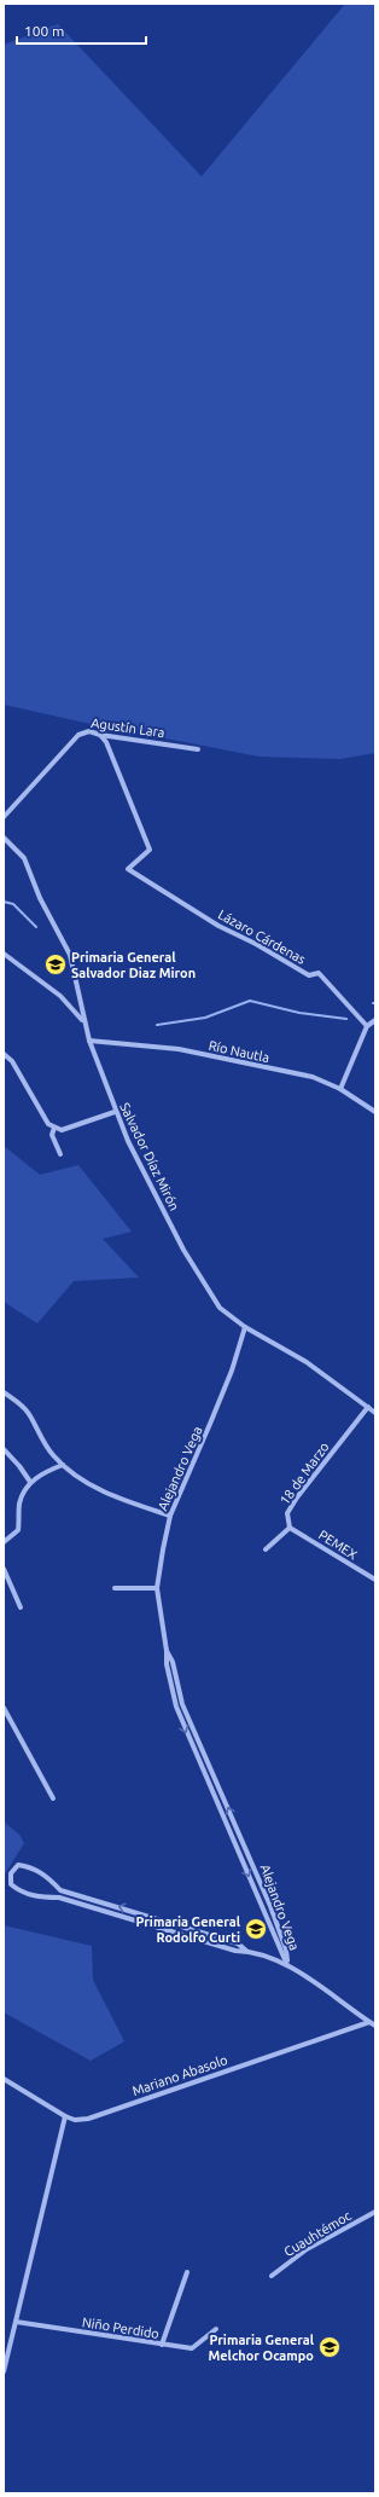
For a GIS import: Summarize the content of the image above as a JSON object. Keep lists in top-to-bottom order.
{
  "streets": {
    "street": [
      "Agustín Lara",
      "Lázaro Cárdenas",
      "Río Nautla",
      "Salvador Díaz Mirón",
      "Alejandro Vega",
      "18 de Marzo",
      "PEMEX",
      "Mariano Abasolo",
      "Cuauhtémoc",
      "Niño Perdido"
    ]
  },
  "crossings": [
    ["Agustín Lara", "Lázaro Cárdenas"],
    ["Río Nautla", "Salvador Díaz Mirón"],
    ["Salvador Díaz Mirón", "Alejandro Vega"],
    ["Salvador Díaz Mirón", "18 de Marzo"],
    ["18 de Marzo", "PEMEX"]
  ],
  "places": {
    "school or university": ["Primaria General Salvador Diaz Miron", "Primaria General Rodolfo Curti", "Primaria General Melchor Ocampo"]
  },
  "scale_bar": "100 m"
}
